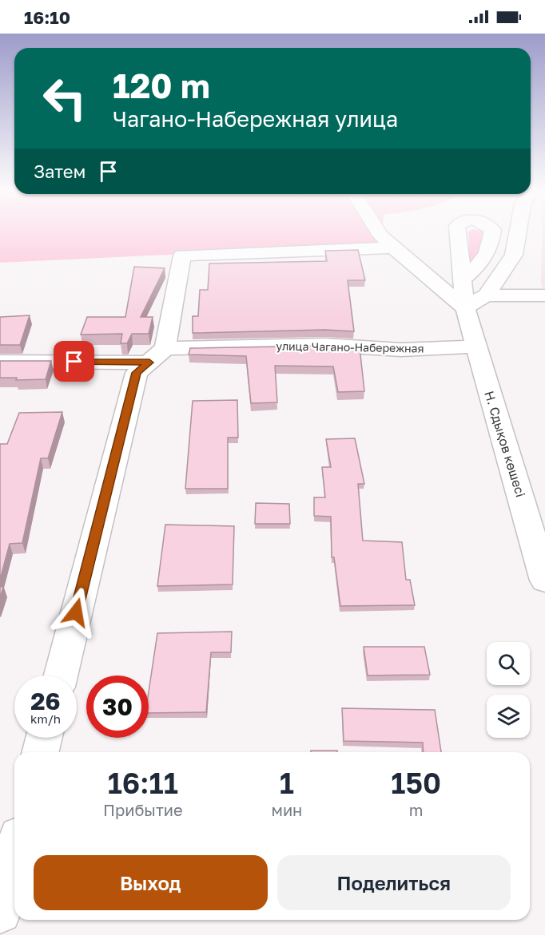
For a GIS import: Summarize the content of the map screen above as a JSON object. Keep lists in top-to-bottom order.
{
  "streets": {
    "street": ["улица Чагано-Набережная", "Н. Сдықов көшесі"]
  },
  "crossings": [
    ["улица Чагано-Набережная", "Н. Сдықов көшесі"]
  ],
  "page": {
    "status": "16:10",
    "turn": ["120 m", "Чагано-Набережная улица"],
    "then": "Затем",
    "speed": "26 km/h",
    "limit": "30",
    "eta": [
      "16:11",
      "Прибытие",
      "1",
      "мин",
      "150",
      "m"
    ],
    "buttons": ["Выход", "Поделиться"]
  }
}
